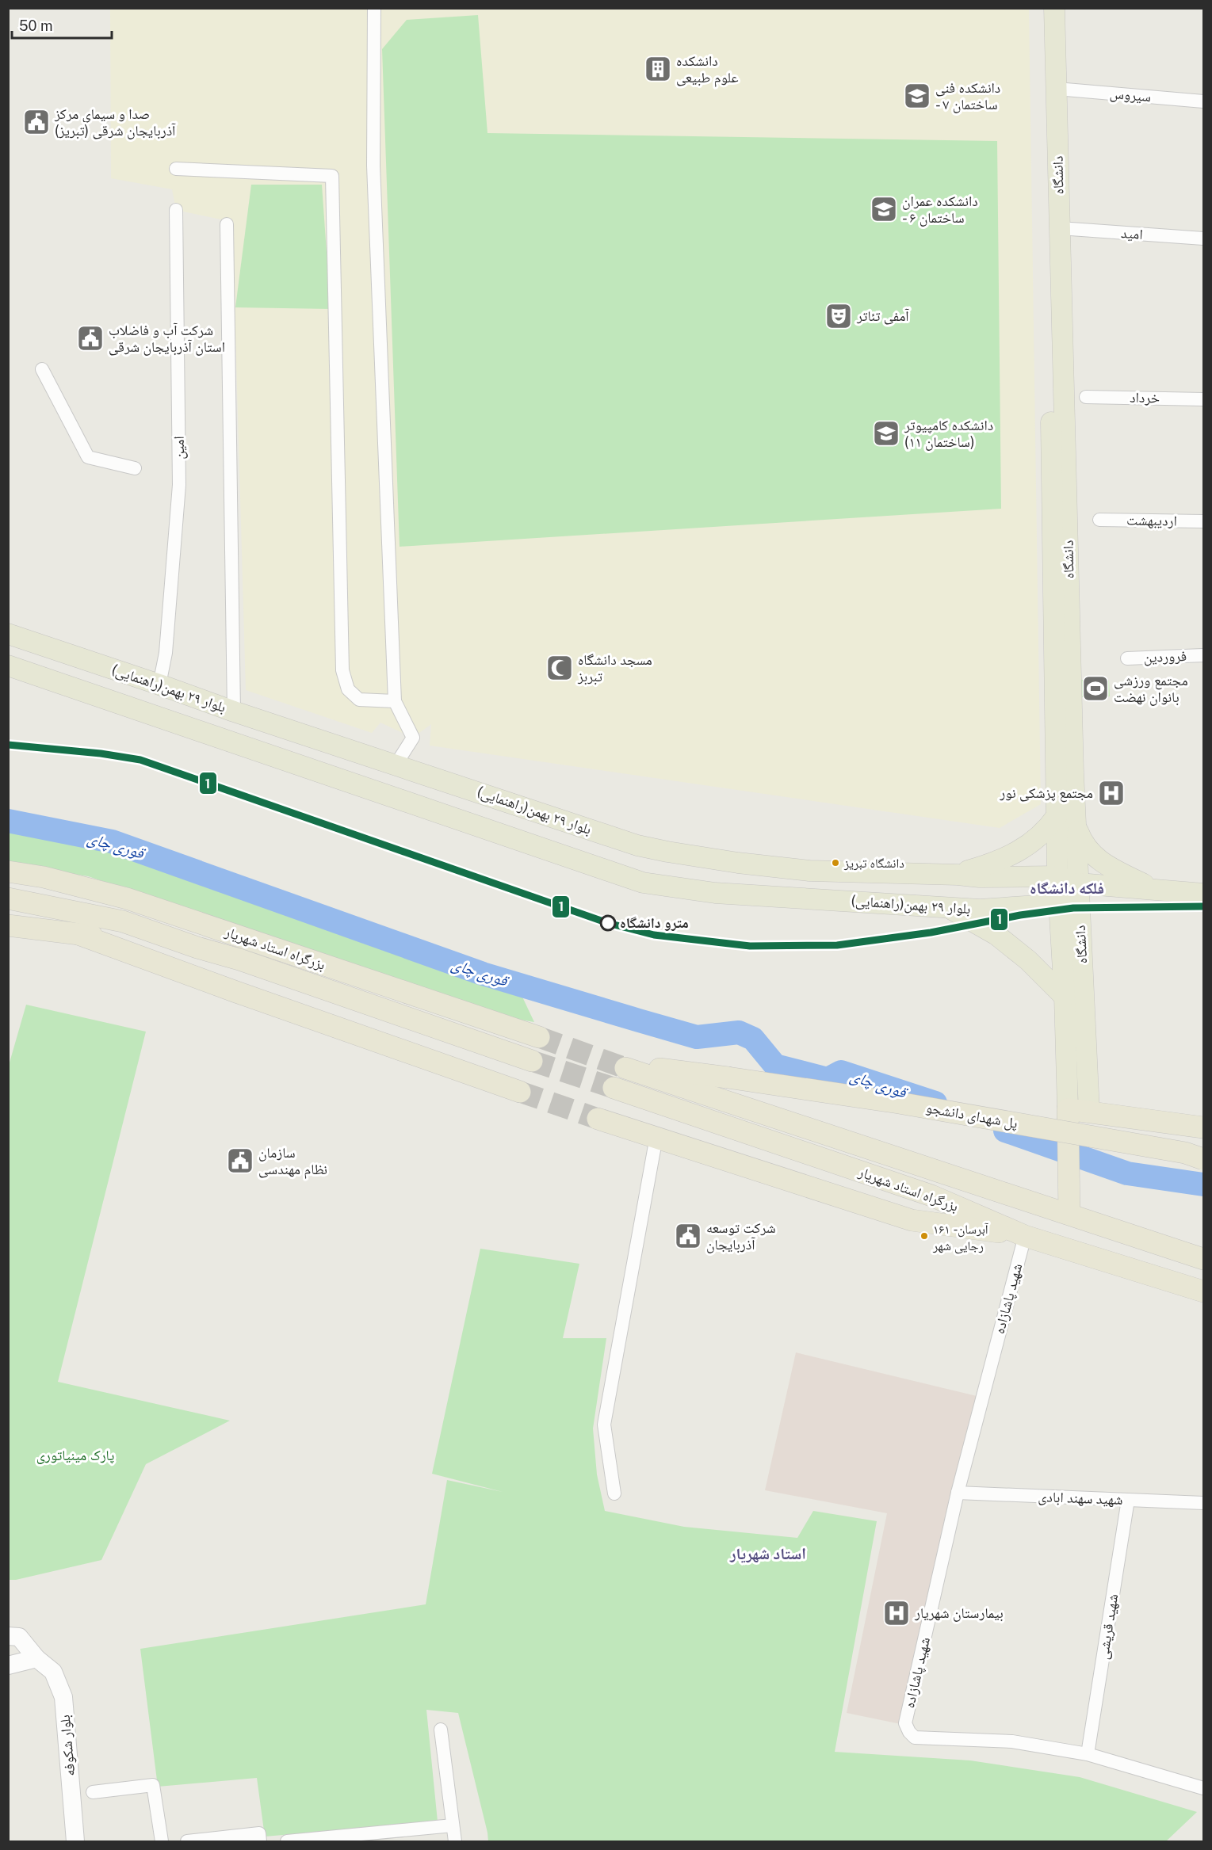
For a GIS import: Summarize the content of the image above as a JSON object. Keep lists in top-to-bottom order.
{
  "streets": {
    "highway": ["بزرگراه استاد شهریار", "پل شهدای دانشجو"],
    "main road": ["دانشگاه", "بلوار ٢٩ بهمن(راهنمایی)", "بلوار شکوفه"],
    "street": [
      "سیروس",
      "امید",
      "خرداد",
      "امین",
      "اردیبهشت",
      "فروردین",
      "شهید پاشازاده",
      "شهید سهند ابادی",
      "شهید قریشی"
    ]
  },
  "crossings": [
    ["سیروس", "دانشگاه"],
    ["دانشگاه", "امید"],
    ["دانشگاه", "بلوار ٢٩ بهمن(راهنمایی)"],
    ["امین", "بلوار ٢٩ بهمن(راهنمایی)"],
    ["بزرگراه استاد شهریار", "شهید پاشازاده"],
    ["شهید پاشازاده", "شهید سهند ابادی"],
    ["شهید پاشازاده", "شهید قریشی"],
    ["شهید سهند ابادی", "شهید قریشی"]
  ],
  "districts": ["فلکه دانشگاه", "استاد شهریار"],
  "water": ["قوری چای"],
  "parks": ["پارک مینیاتوری"],
  "places": {
    "building": ["دانشکده علوم طبیعی"],
    "school or university": ["دانشکده فنی - ساختمان ۷", "دانشکده عمران - ساختمان ۶", "دانشکده کامپیوتر (ساختمان ۱۱)"],
    "public building": [
      "صدا و سیمای مرکز آذربایجان شرقی (تبریز)",
      "شرکت آب و فاضلاب استان آذربایجان شرقی",
      "سازمان نظام مهندسی",
      "شرکت توسعه آذربایجان"
    ],
    "theatre": ["آمفی تئاتر"],
    "mosque": ["مسجد دانشگاه تبربز"],
    "sports": ["مجتمع ورزشی بانوان نهضت"],
    "hospital": ["مجتمع پزشکی نور", "بیمارستان شهریار"],
    "other": ["دانشگاه تبریز", "مترو دانشگاه", "آبرسان - ۱۶۱ رجایی شهر"]
  },
  "lines": ["transit line 1"],
  "scale_bar": "50 m"
}
